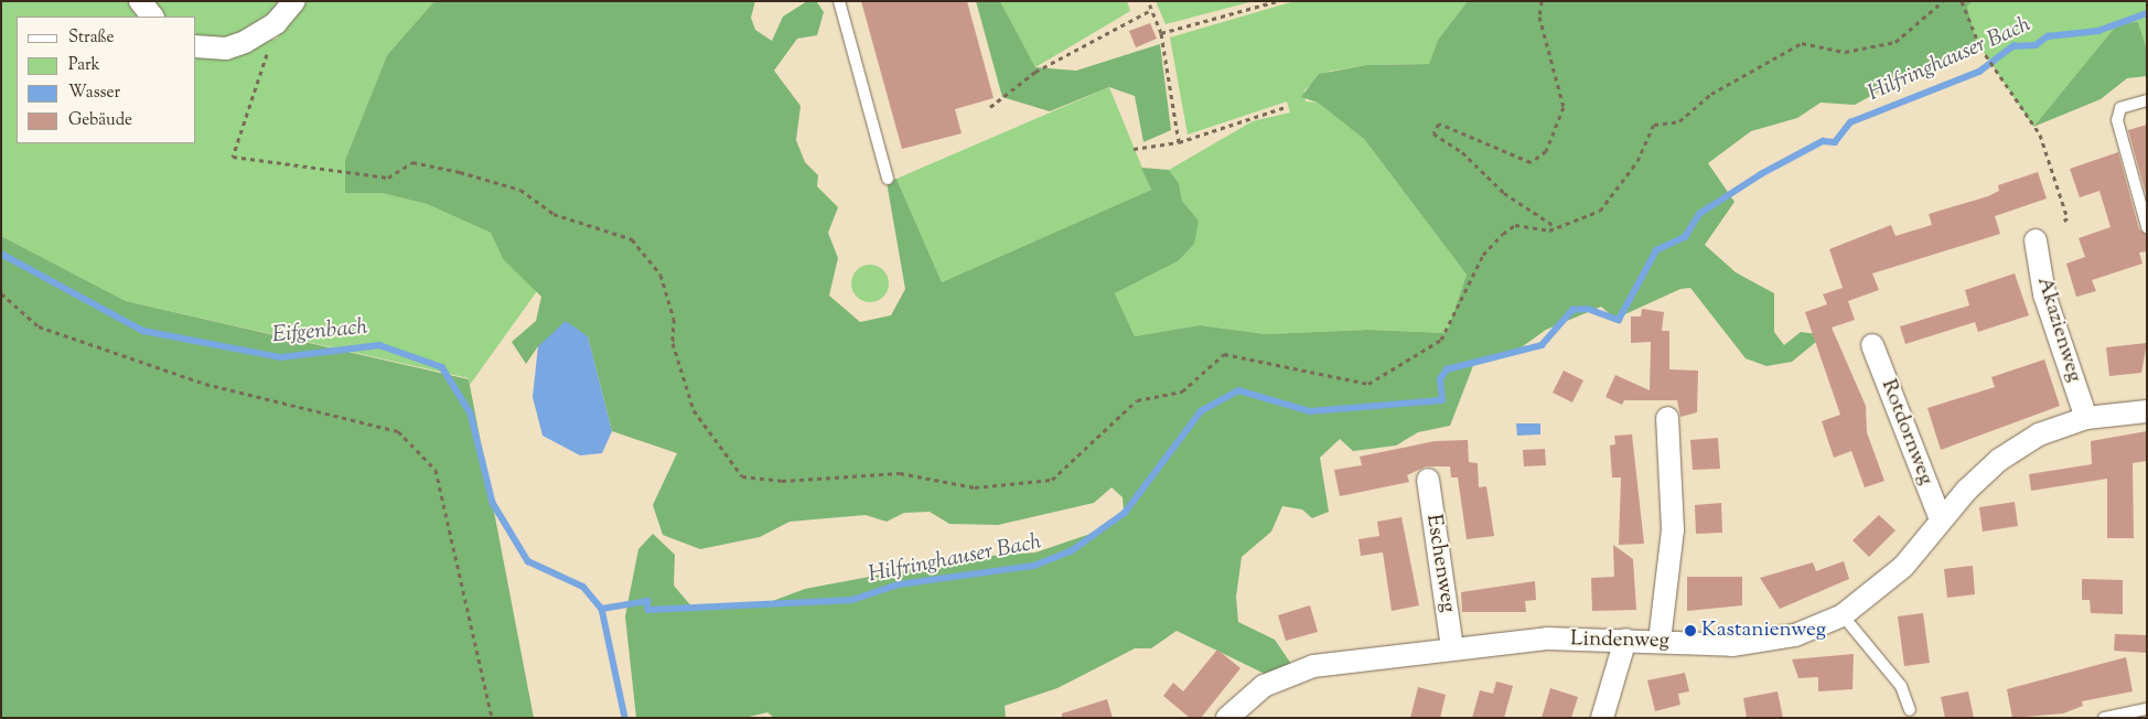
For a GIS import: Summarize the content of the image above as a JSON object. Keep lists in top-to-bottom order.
{
  "streets": {
    "street": [
      "Akazienweg",
      "Rotdornweg",
      "Eschenweg",
      "Lindenweg"
    ]
  },
  "crossings": [
    ["Akazienweg", "Lindenweg"],
    ["Rotdornweg", "Lindenweg"],
    ["Eschenweg", "Lindenweg"]
  ],
  "water": ["Hilfringhauser Bach", "Eifgenbach"],
  "places": ["Kastanienweg"],
  "legend": [
    "Straße",
    "Park",
    "Wasser",
    "Gebäude"
  ]
}
